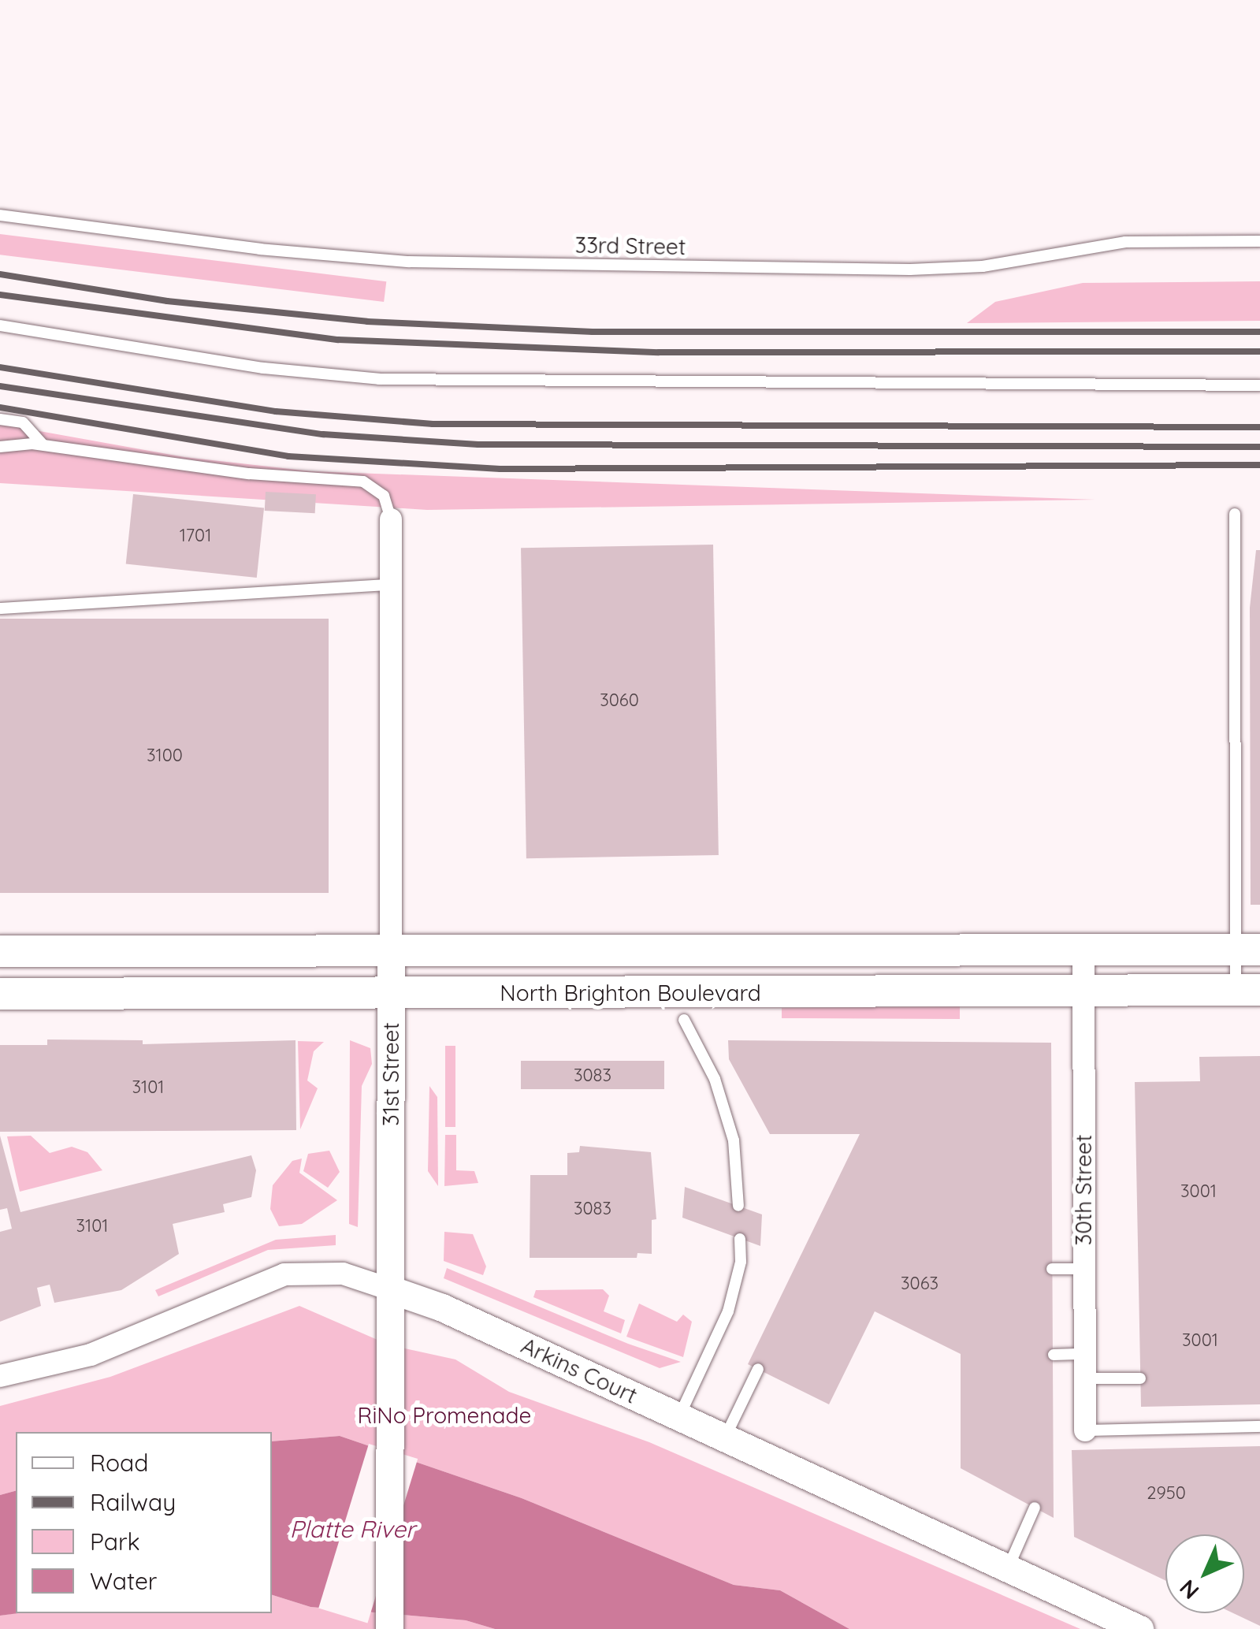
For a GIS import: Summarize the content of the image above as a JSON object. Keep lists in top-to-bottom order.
{
  "streets": {
    "main road": ["North Brighton Boulevard"],
    "street": ["31st Street", "30th Street", "Arkins Court"],
    "lane": ["33rd Street"]
  },
  "crossings": [
    ["North Brighton Boulevard", "31st Street"],
    ["North Brighton Boulevard", "30th Street"],
    ["31st Street", "Arkins Court"]
  ],
  "water": ["Platte River"],
  "parks": ["RiNo Promenade"],
  "house_numbers": [
    "1701",
    "3060",
    "3100",
    "3083",
    "3101",
    "3001",
    "3083",
    "3101",
    "3063",
    "3001",
    "2950"
  ],
  "legend": [
    "Road",
    "Railway",
    "Park",
    "Water"
  ],
  "north": "bottom left"
}
